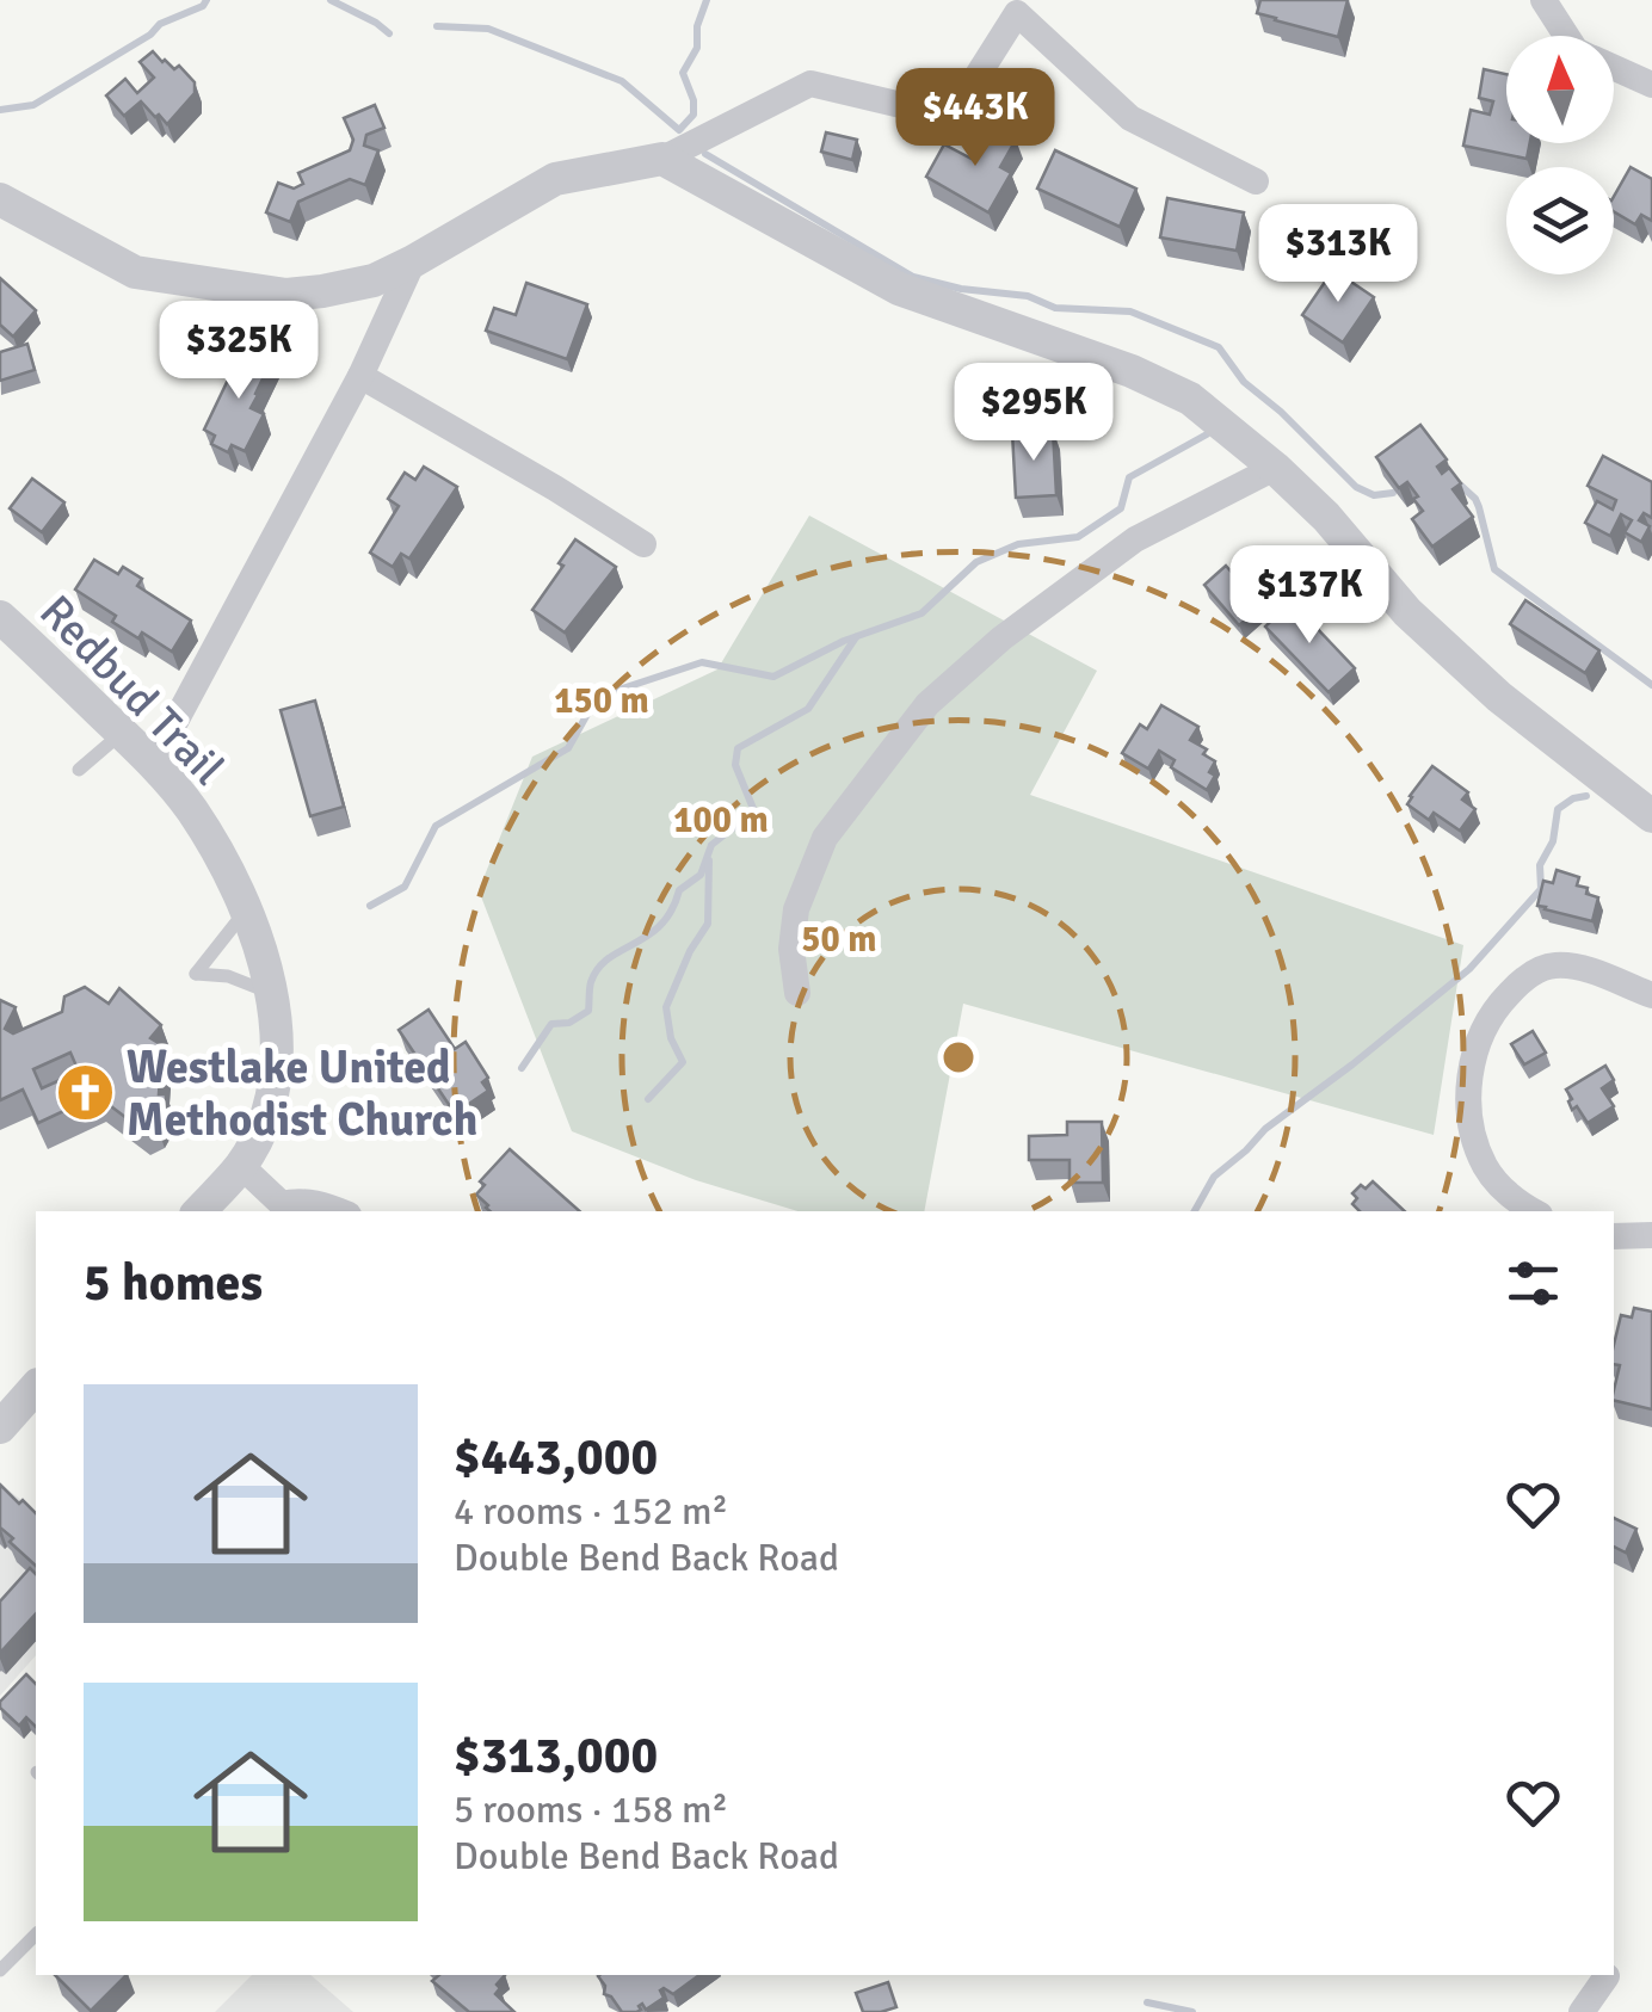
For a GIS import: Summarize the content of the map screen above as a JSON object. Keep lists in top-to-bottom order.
{
  "streets": {
    "street": ["Redbud Trail"]
  },
  "places": {
    "church": ["Westlake United Methodist Church"]
  },
  "north": "top",
  "page": {
    "price": [
      "$443K",
      "$313K",
      "$325K",
      "$295K",
      "$137K"
    ],
    "heading": "5 homes",
    "list": [
      {
        "name": "$443,000",
        "note": "4 rooms · 152 m² · Double Bend Back Road"
      },
      {
        "name": "$313,000",
        "note": "5 rooms · 158 m² · Double Bend Back Road"
      }
    ]
  },
  "rings": ["150 m", "100 m", "50 m"]
}
